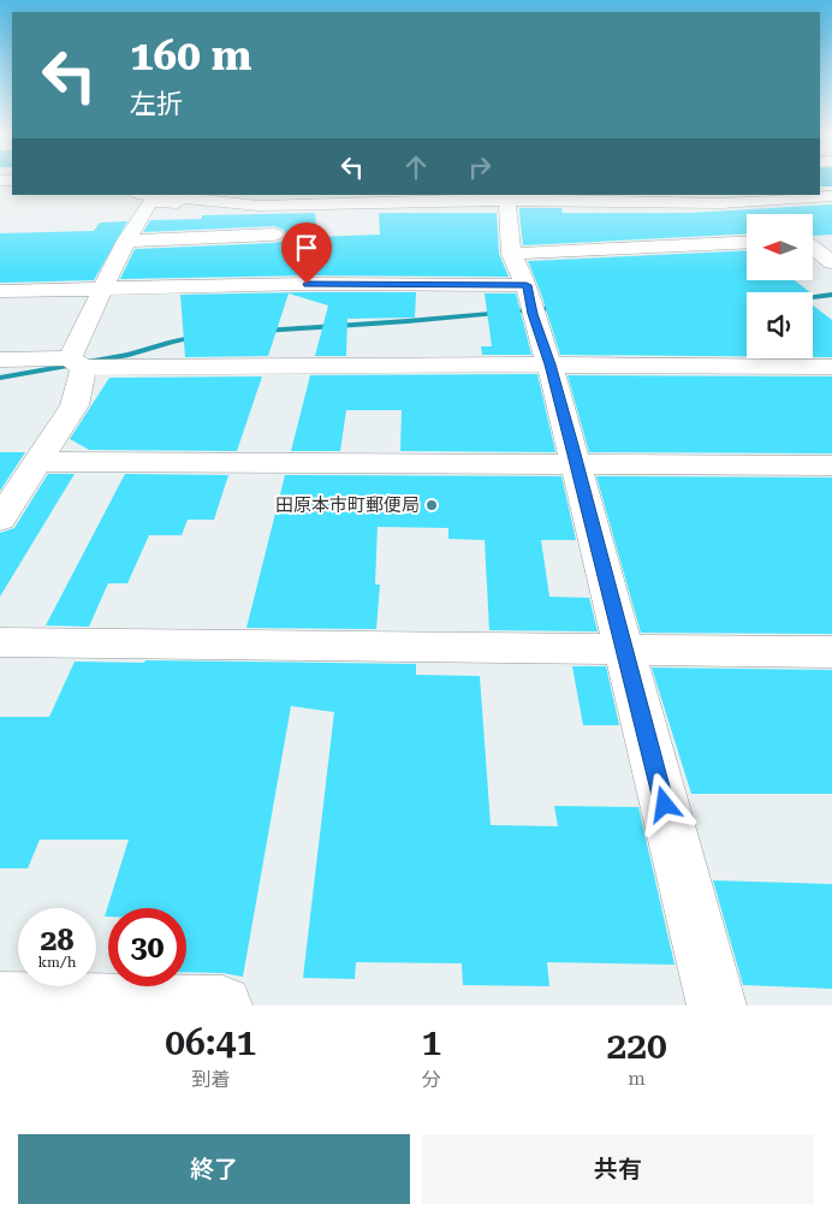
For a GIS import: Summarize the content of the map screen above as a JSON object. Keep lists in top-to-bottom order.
{
  "places": ["田原本市町郵便局"],
  "north": "left",
  "page": {
    "turn": ["160 m", "左折"],
    "speed": "28 km/h",
    "limit": "30",
    "eta": [
      "06:41",
      "到着",
      "1",
      "分",
      "220",
      "m"
    ],
    "buttons": ["終了", "共有"]
  }
}
